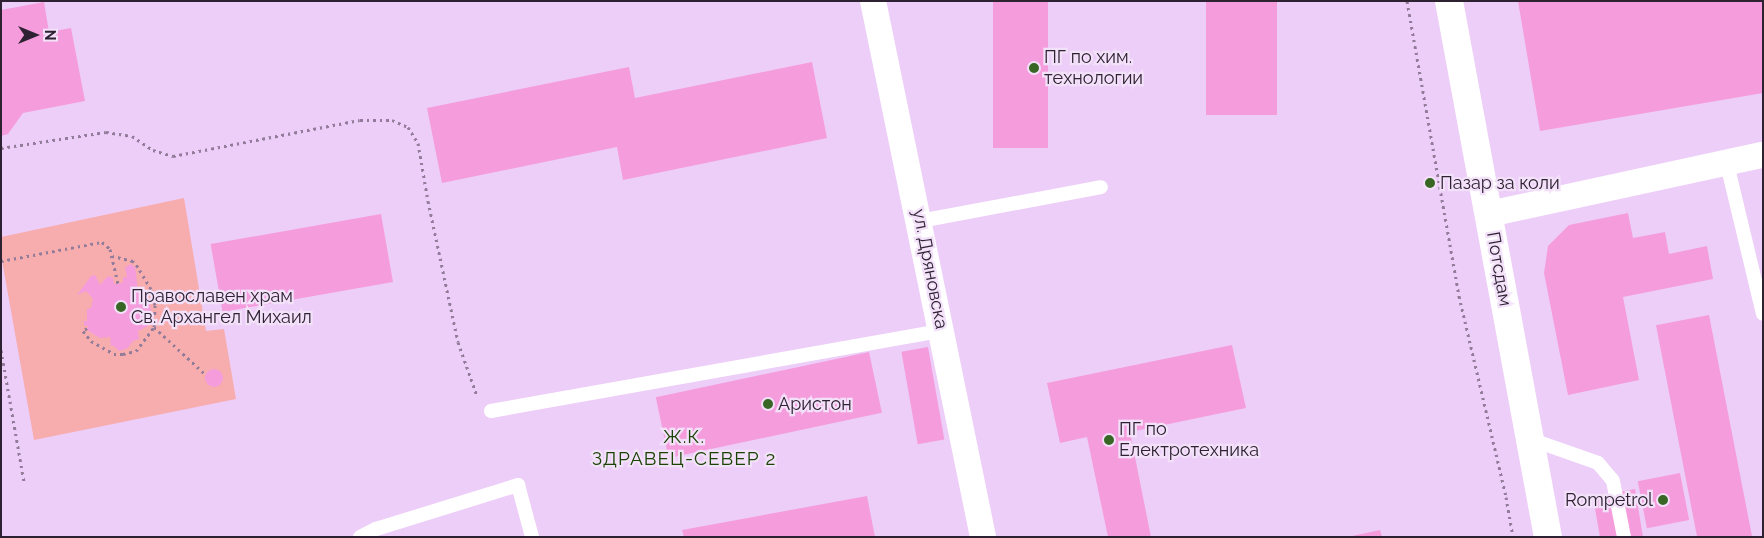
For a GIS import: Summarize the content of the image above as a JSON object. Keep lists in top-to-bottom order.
{
  "streets": {
    "street": ["ул. Дряновска", "Потсдам"]
  },
  "districts": ["Ж.К. ЗДРАВЕЦ-СЕВЕР 2"],
  "places": [
    "ПГ по хим. технологии",
    "Пазар за коли",
    "Православен храм Св. Архангел Михаил",
    "Аристон",
    "ПГ по Електротехника",
    "Rompetrol"
  ],
  "north": "right"
}
